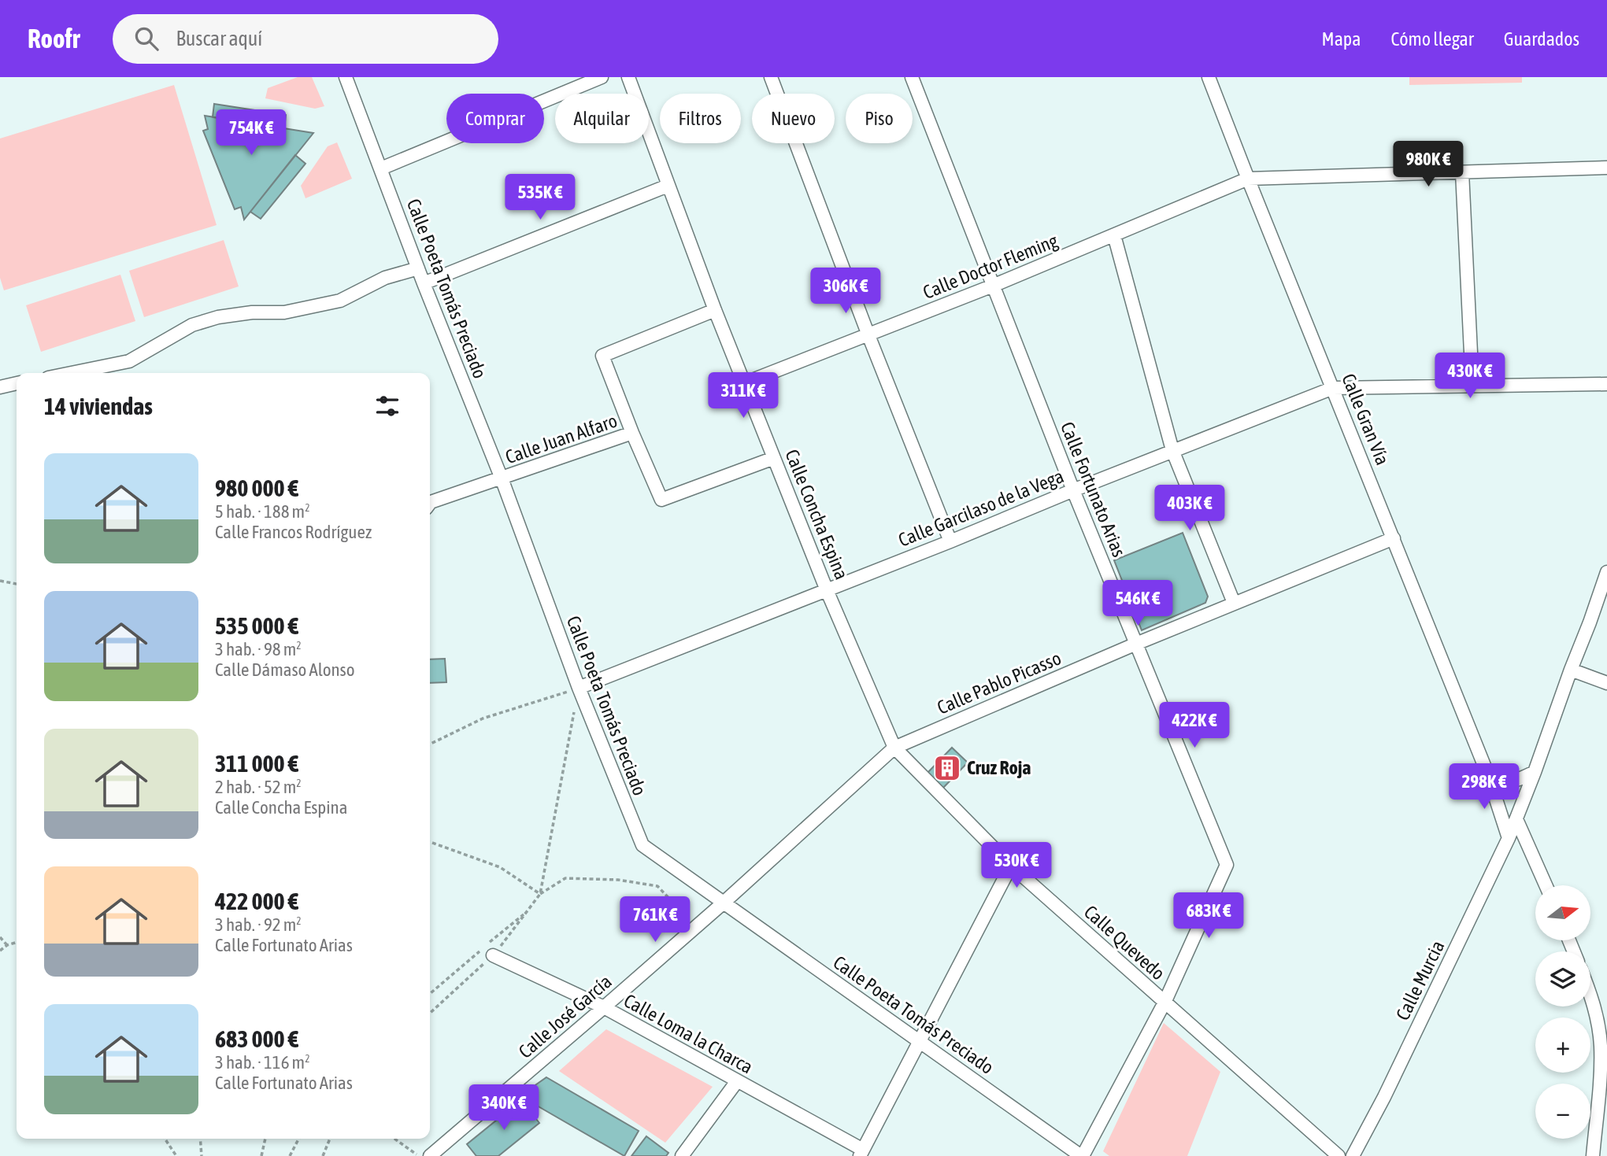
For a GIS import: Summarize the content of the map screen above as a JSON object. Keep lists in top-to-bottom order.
{
  "streets": {
    "street": [
      "Calle Doctor Fleming",
      "Calle Poeta Tomás Preciado",
      "Calle Gran Vía",
      "Calle Juan Alfaro",
      "Calle Fortunato Arias",
      "Calle Garcilaso de la Vega",
      "Calle Concha Espina",
      "Calle Pablo Picasso",
      "Calle Quevedo",
      "Calle Murcia",
      "Calle José García",
      "Calle Loma la Charca"
    ]
  },
  "crossings": [
    ["Calle Doctor Fleming", "Calle Gran Vía"],
    ["Calle Doctor Fleming", "Calle Fortunato Arias"],
    ["Calle Doctor Fleming", "Calle Concha Espina"],
    ["Calle Poeta Tomás Preciado", "Calle Juan Alfaro"],
    ["Calle Poeta Tomás Preciado", "Calle Fortunato Arias"],
    ["Calle Poeta Tomás Preciado", "Calle Garcilaso de la Vega"],
    ["Calle Poeta Tomás Preciado", "Calle José García"],
    ["Calle Gran Vía", "Calle Garcilaso de la Vega"],
    ["Calle Gran Vía", "Calle Pablo Picasso"],
    ["Calle Gran Vía", "Calle Murcia"],
    ["Calle Juan Alfaro", "Calle Concha Espina"],
    ["Calle Fortunato Arias", "Calle Garcilaso de la Vega"],
    ["Calle Fortunato Arias", "Calle Pablo Picasso"],
    ["Calle Fortunato Arias", "Calle Quevedo"],
    ["Calle Garcilaso de la Vega", "Calle Concha Espina"],
    ["Calle Concha Espina", "Calle Pablo Picasso"],
    ["Calle Concha Espina", "Calle Quevedo"],
    ["Calle Concha Espina", "Calle José García"],
    ["Calle Pablo Picasso", "Calle Quevedo"],
    ["Calle Pablo Picasso", "Calle José García"],
    ["Calle Quevedo", "Calle José García"],
    ["Calle José García", "Calle Loma la Charca"]
  ],
  "places": {
    "building": ["Cruz Roja"]
  },
  "north": "right",
  "page": {
    "header": "Roofr",
    "search": "Buscar aquí",
    "nav": ["Mapa", "Cómo llegar", "Guardados"],
    "chip": [
      "Comprar",
      "Alquilar",
      "Filtros",
      "Nuevo",
      "Piso"
    ],
    "price": [
      "754K €",
      "980K €",
      "535K €",
      "306K €",
      "430K €",
      "311K €",
      "403K €",
      "546K €",
      "422K €",
      "298K €",
      "530K €",
      "683K €",
      "761K €",
      "340K €"
    ],
    "heading": "14 viviendas",
    "list": [
      {
        "name": "980 000 €",
        "note": "5 hab. · 188 m² · Calle Francos Rodríguez"
      },
      {
        "name": "535 000 €",
        "note": "3 hab. · 98 m² · Calle Dámaso Alonso"
      },
      {
        "name": "311 000 €",
        "note": "2 hab. · 52 m² · Calle Concha Espina"
      },
      {
        "name": "422 000 €",
        "note": "3 hab. · 92 m² · Calle Fortunato Arias"
      },
      {
        "name": "683 000 €",
        "note": "3 hab. · 116 m² · Calle Fortunato Arias"
      }
    ],
    "map_buttons": ["+", "−"]
  }
}
